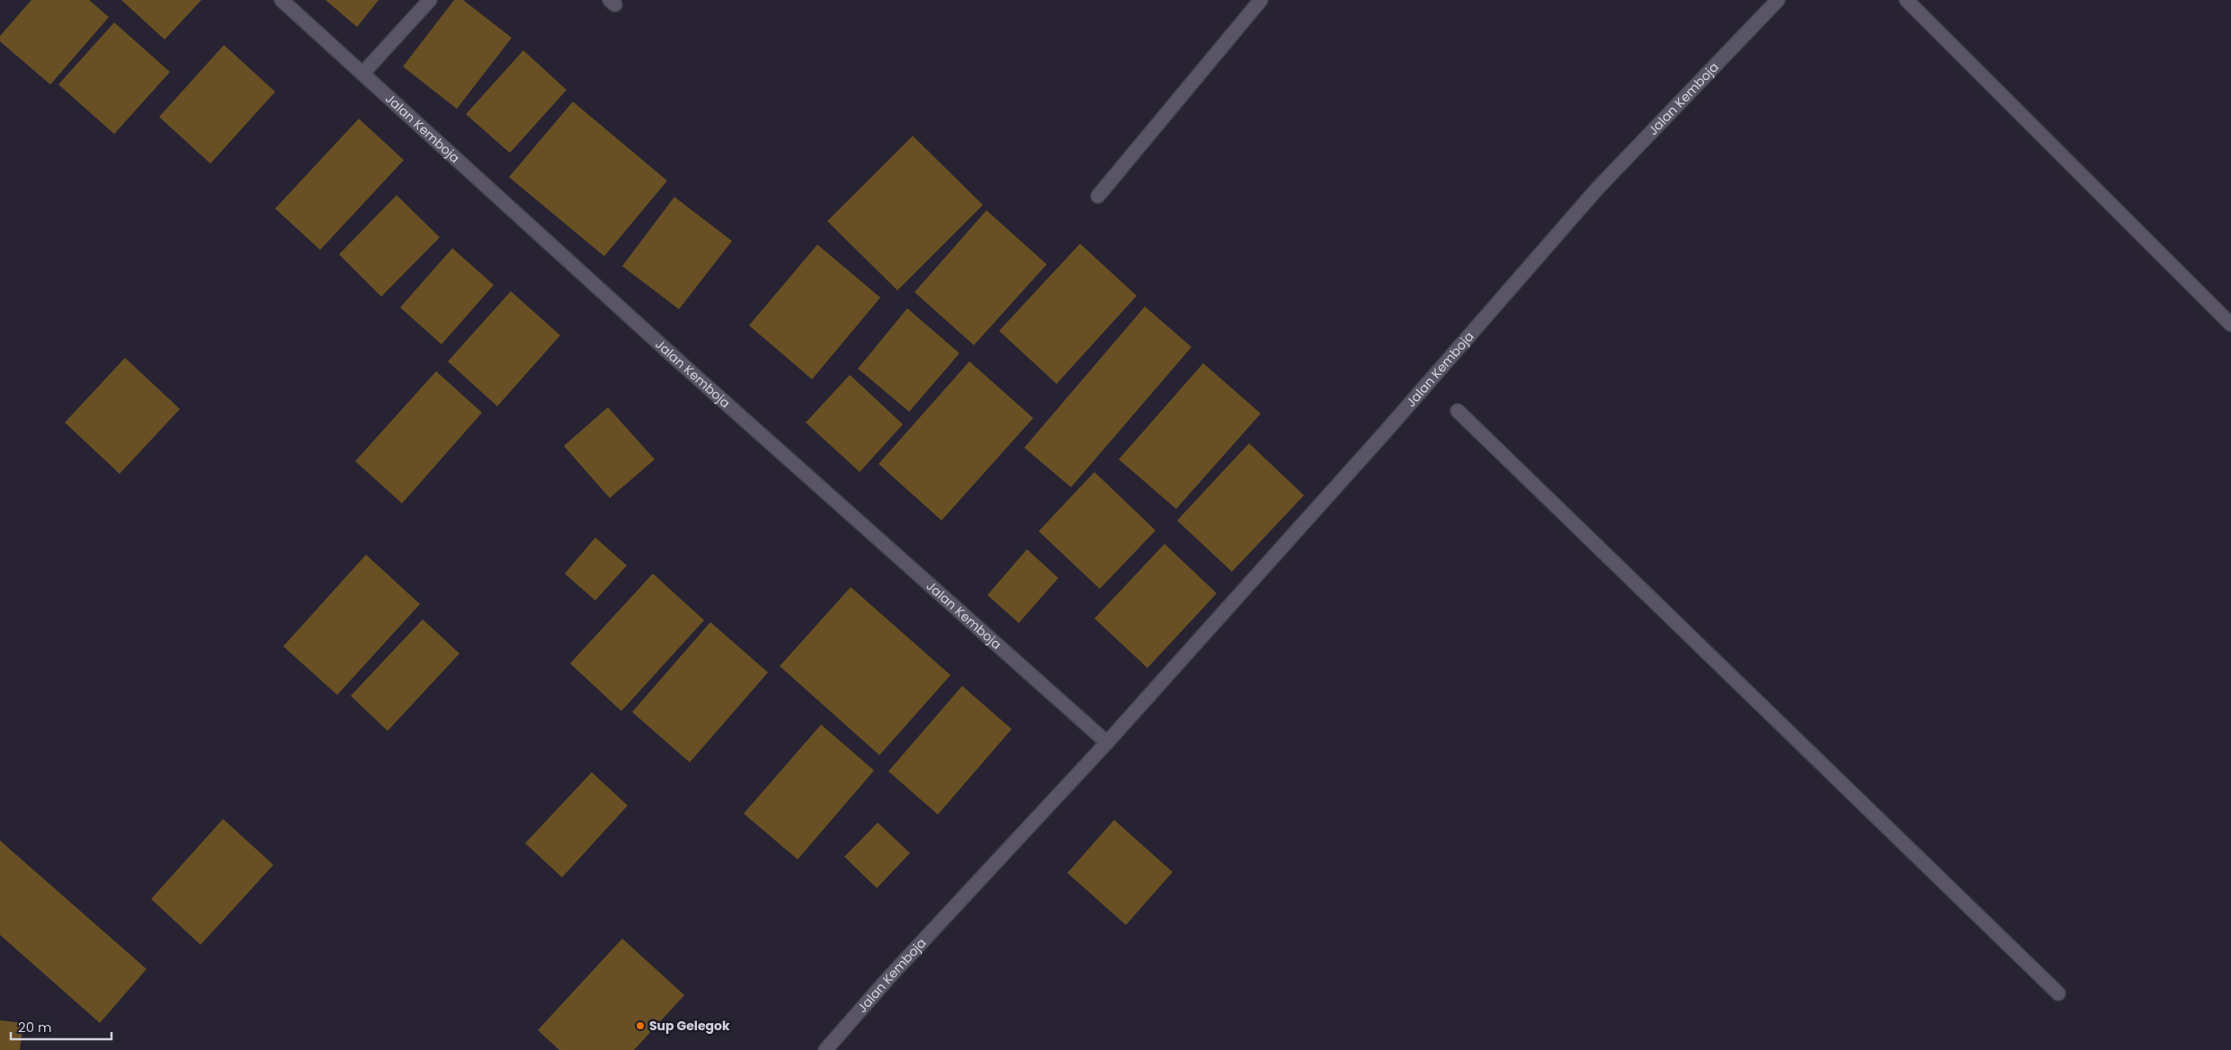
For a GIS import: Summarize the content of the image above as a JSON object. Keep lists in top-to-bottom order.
{
  "streets": {
    "street": ["Jalan Kemboja"]
  },
  "places": ["Sup Gelegok"],
  "scale_bar": "20 m"
}
